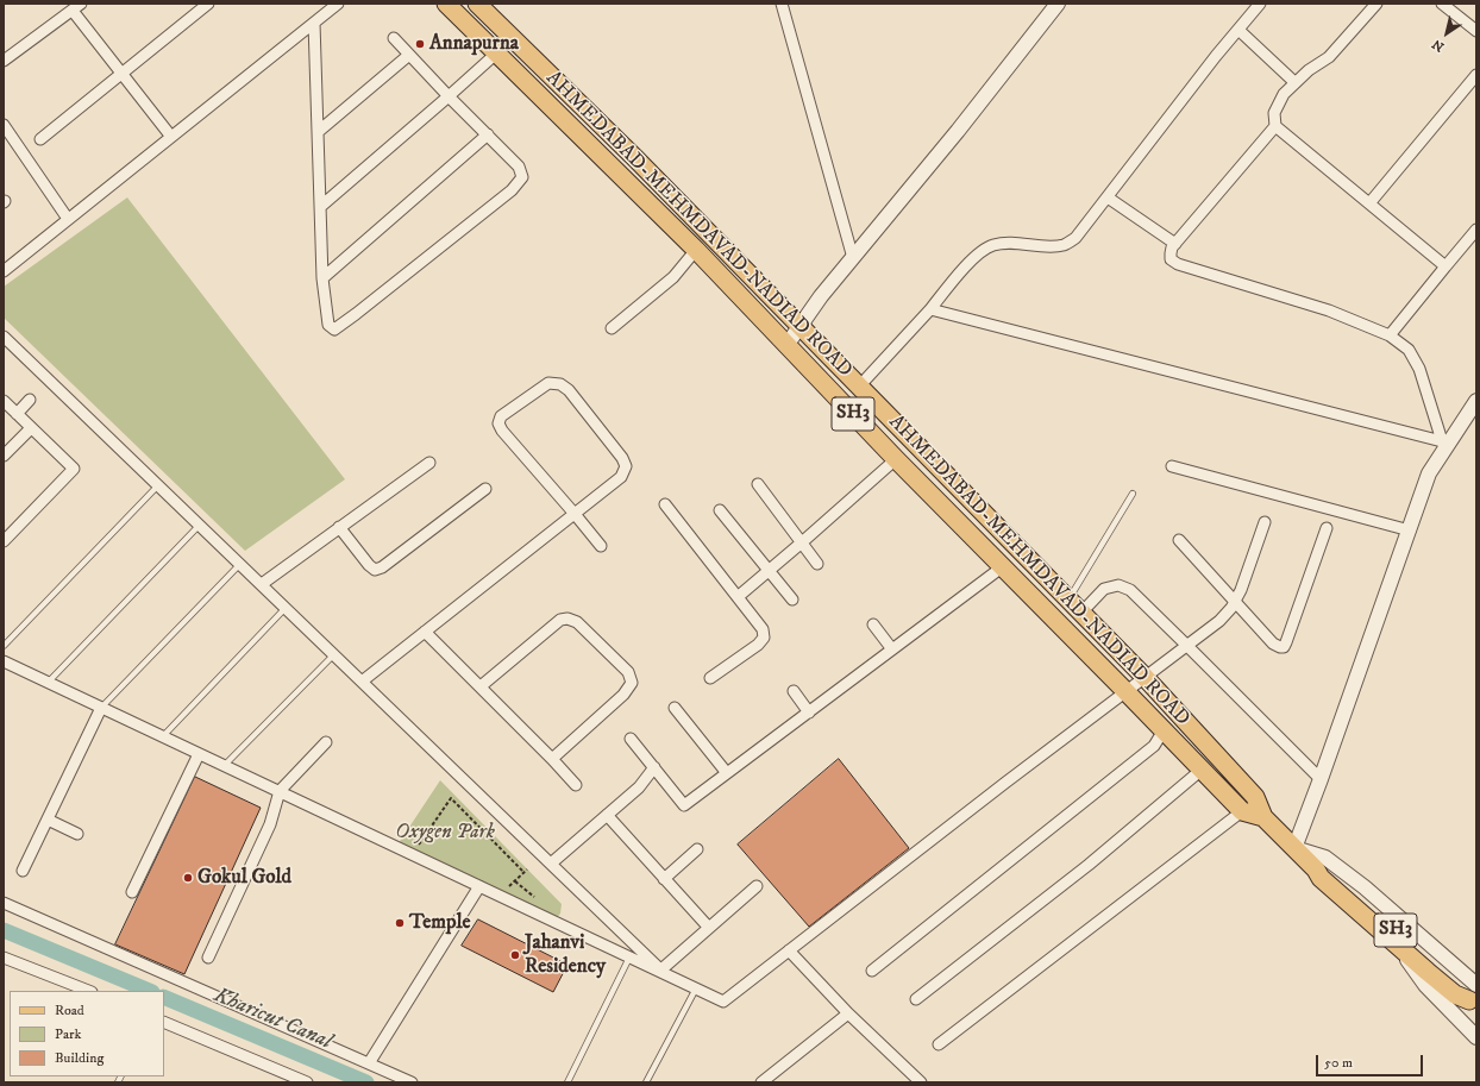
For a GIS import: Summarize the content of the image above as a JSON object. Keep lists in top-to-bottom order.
{
  "streets": {
    "main road": ["AHMEDABAD-MEHMDAVAD-NADIAD ROAD", "SH3"]
  },
  "water": ["Kharicut Canal"],
  "parks": ["Oxygen Park"],
  "places": [
    "Annapurna",
    "Gokul Gold",
    "Temple",
    "Jahanvi Residency"
  ],
  "legend": ["Road", "Park", "Building"],
  "scale_bar": "50 m",
  "north": "bottom left"
}
